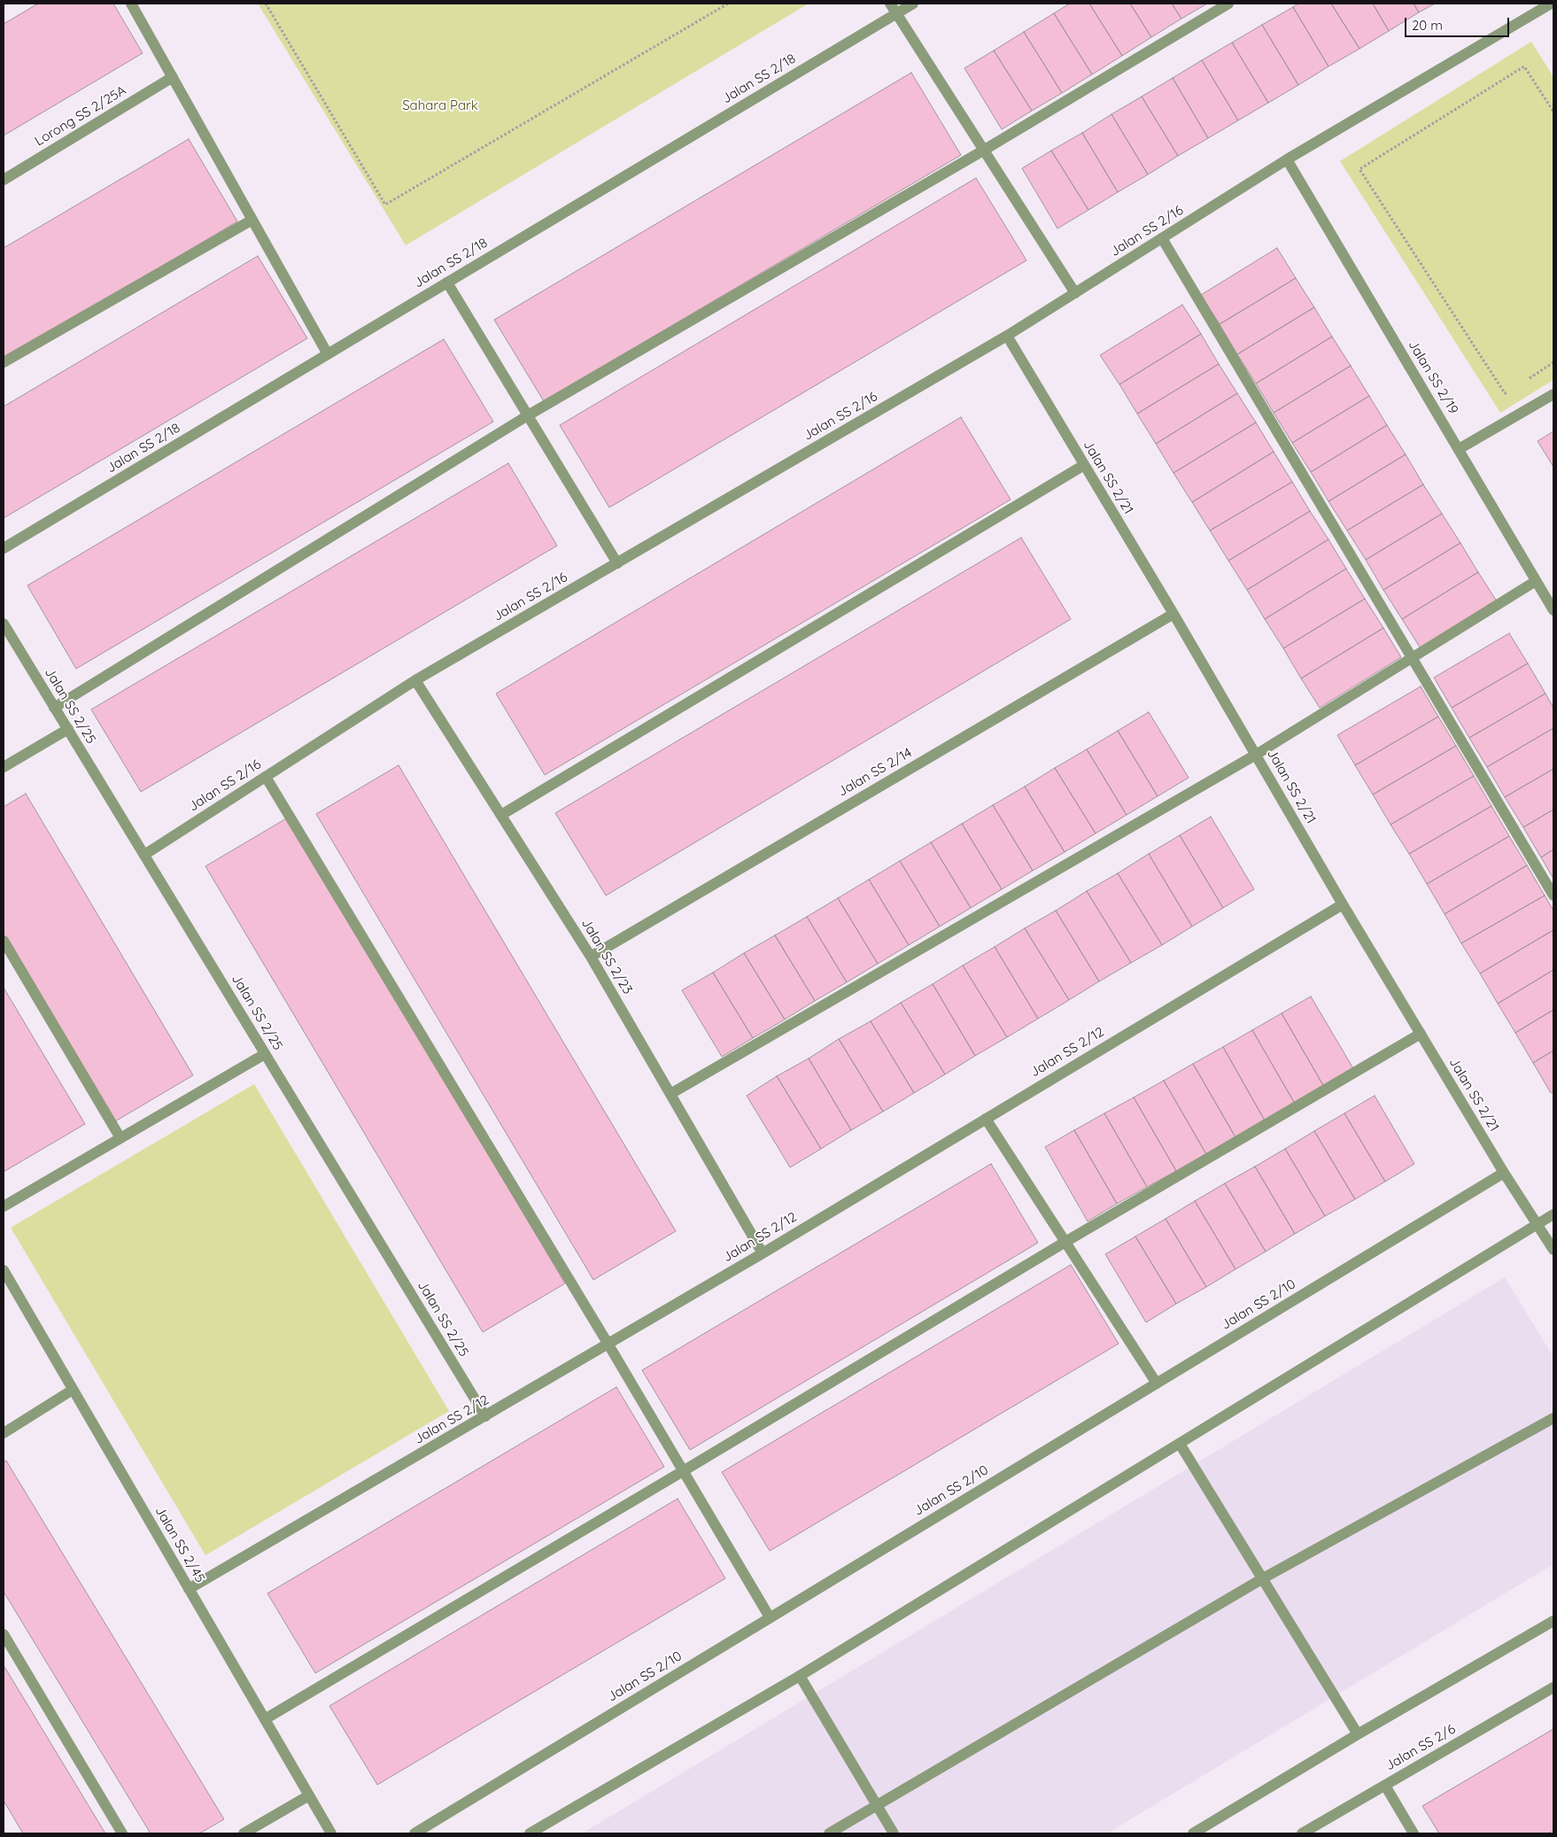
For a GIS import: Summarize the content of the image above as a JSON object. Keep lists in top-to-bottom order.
{
  "streets": {
    "street": [
      "Jalan SS 2/18",
      "Lorong SS 2/25A",
      "Jalan SS 2/16",
      "Jalan SS 2/19",
      "Jalan SS 2/21",
      "Jalan SS 2/25",
      "Jalan SS 2/14",
      "Jalan SS 2/23",
      "Jalan SS 2/12",
      "Jalan SS 2/10",
      "Jalan SS 2/45",
      "Jalan SS 2/6"
    ]
  },
  "crossings": [
    ["Jalan SS 2/16", "Jalan SS 2/19"],
    ["Jalan SS 2/16", "Jalan SS 2/21"],
    ["Jalan SS 2/16", "Jalan SS 2/25"],
    ["Jalan SS 2/16", "Jalan SS 2/23"],
    ["Jalan SS 2/21", "Jalan SS 2/14"],
    ["Jalan SS 2/21", "Jalan SS 2/12"],
    ["Jalan SS 2/21", "Jalan SS 2/10"],
    ["Jalan SS 2/25", "Jalan SS 2/12"],
    ["Jalan SS 2/14", "Jalan SS 2/23"],
    ["Jalan SS 2/23", "Jalan SS 2/12"],
    ["Jalan SS 2/12", "Jalan SS 2/45"]
  ],
  "parks": ["Sahara Park"],
  "scale_bar": "20 m"
}
